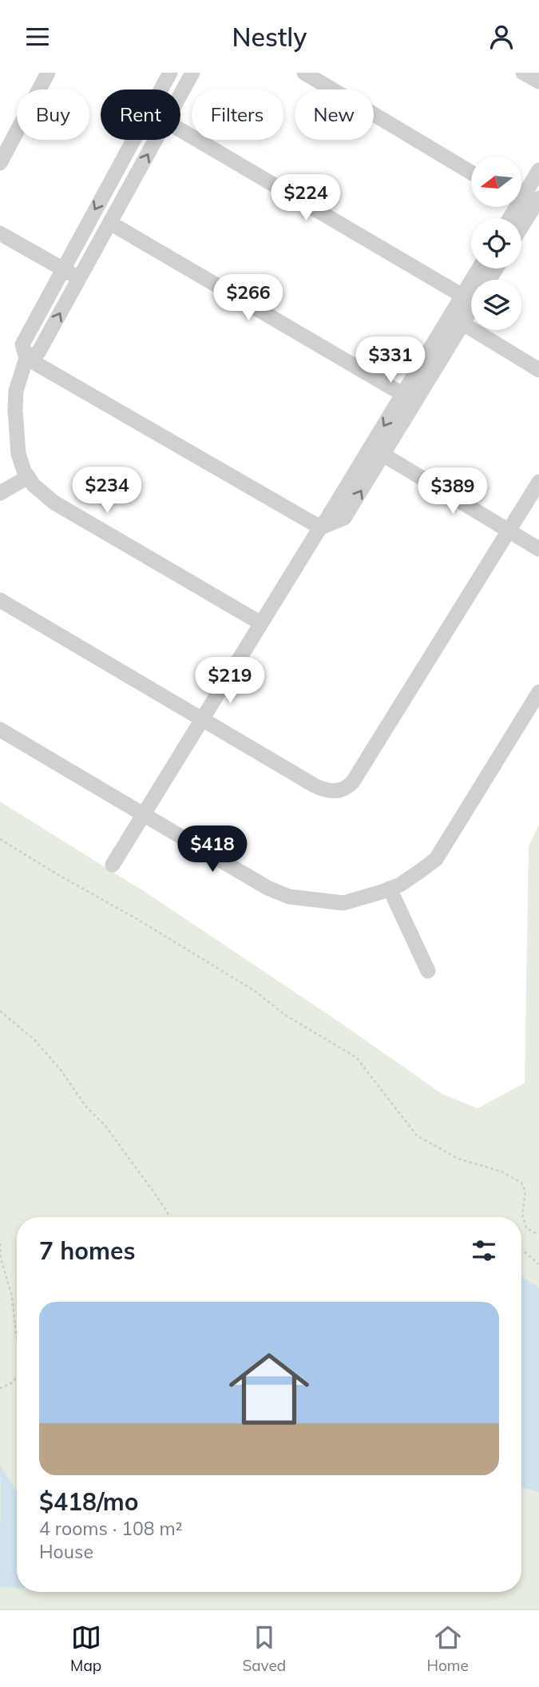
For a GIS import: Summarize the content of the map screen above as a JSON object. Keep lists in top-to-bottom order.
{
  "north": "left",
  "page": {
    "header": "Nestly",
    "chip": [
      "Buy",
      "Rent",
      "Filters",
      "New"
    ],
    "price": [
      "$224",
      "$266",
      "$331",
      "$234",
      "$389",
      "$219",
      "$418"
    ],
    "heading": "7 homes",
    "list": [
      {
        "name": "$418/mo",
        "note": "4 rooms · 108 m² · House"
      }
    ],
    "tabs": ["Map", "Saved", "Home"]
  }
}
